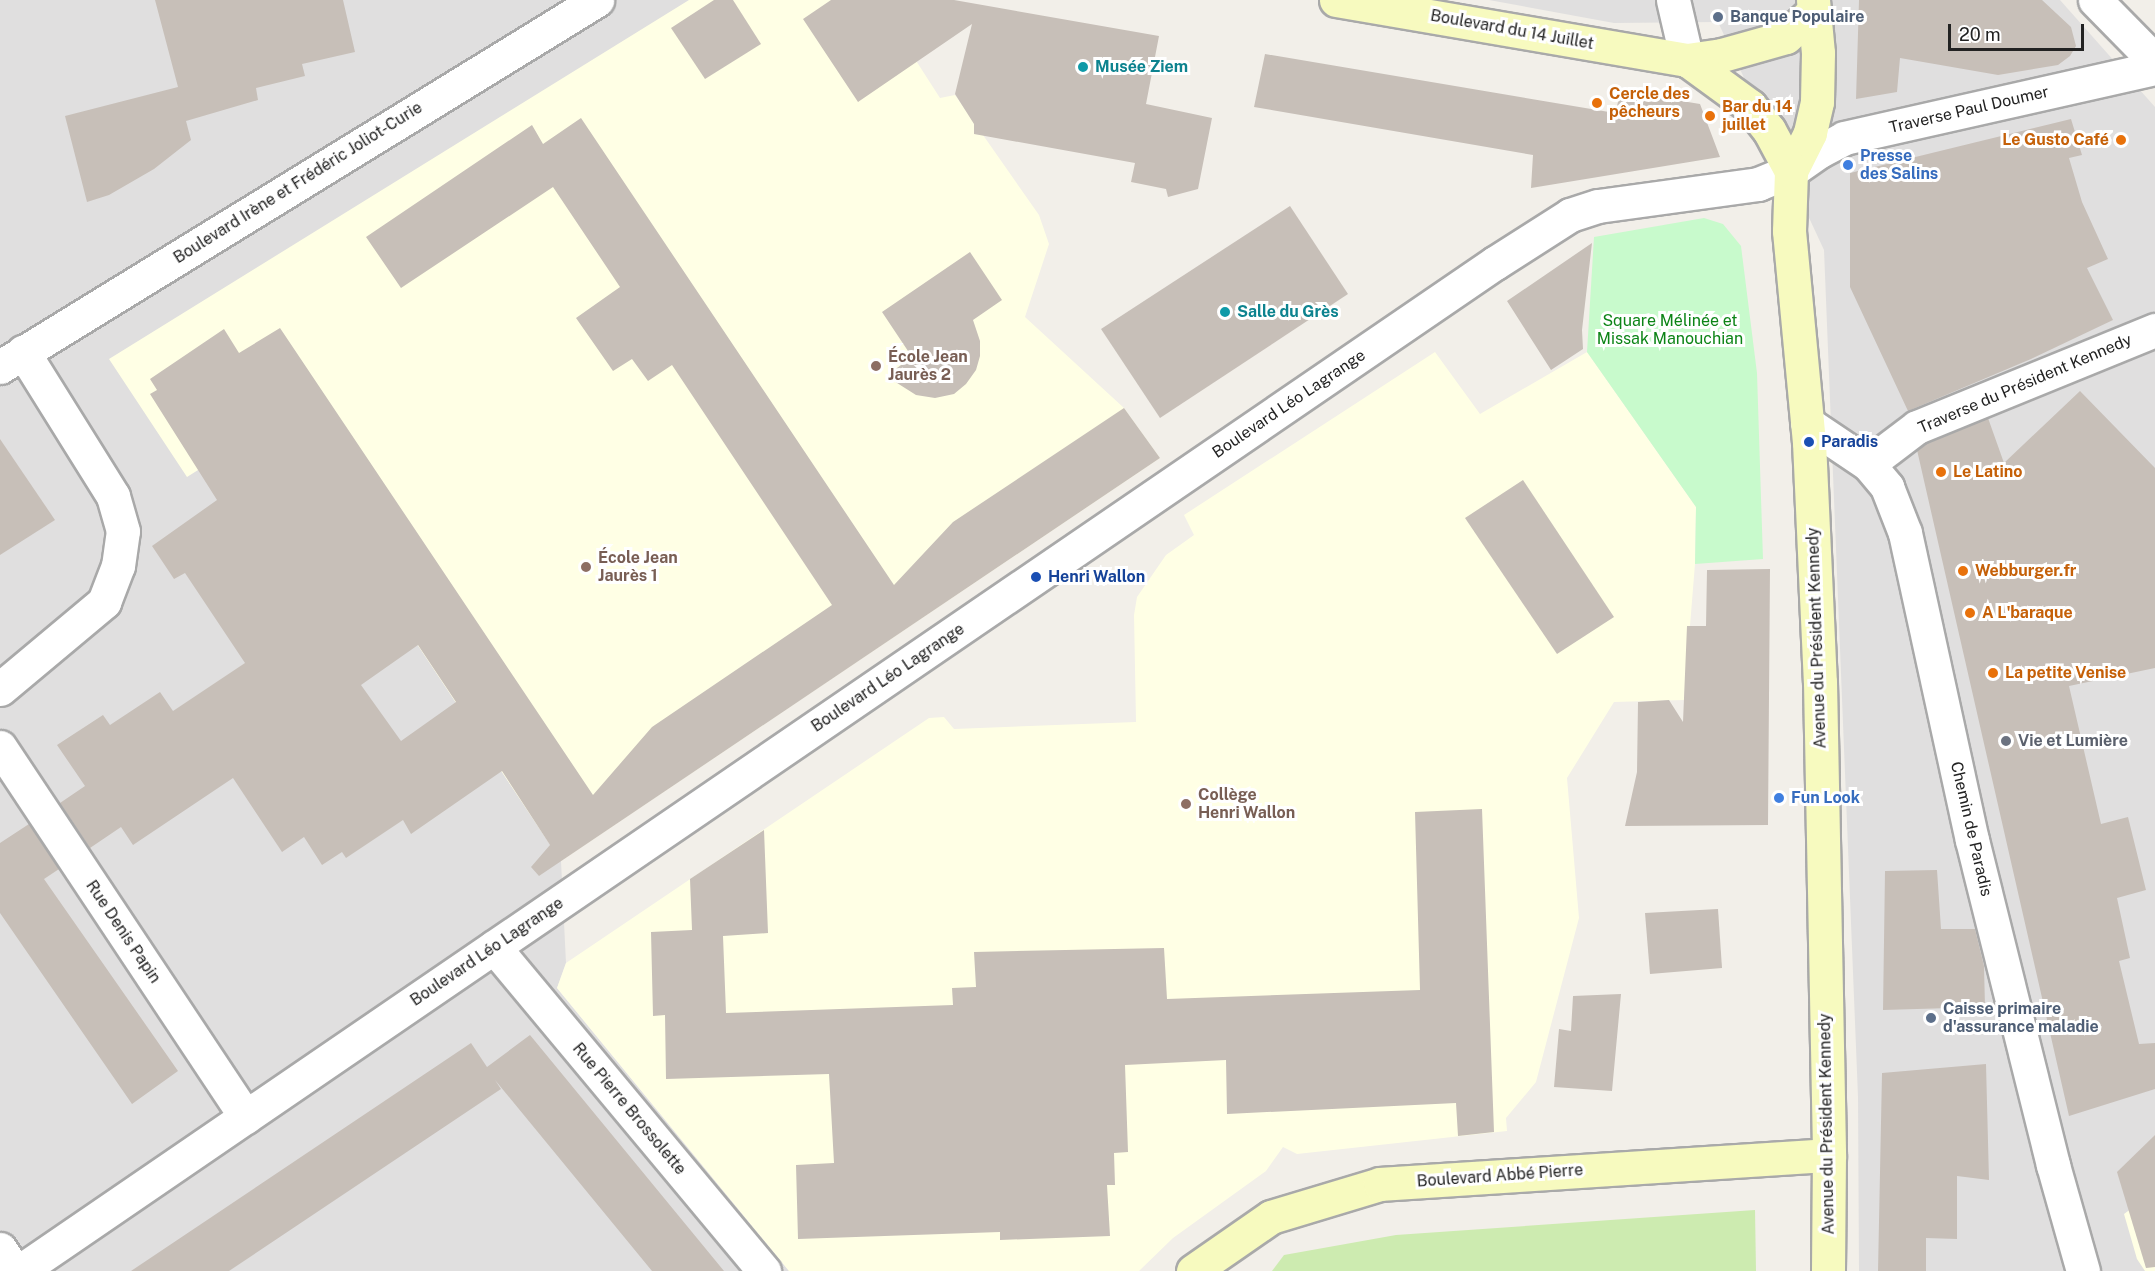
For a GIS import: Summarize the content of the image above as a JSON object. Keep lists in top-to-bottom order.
{
  "streets": {
    "main road": ["Boulevard du 14 Juillet", "Avenue du Président Kennedy", "Boulevard Abbé Pierre"],
    "street": [
      "Traverse Paul Doumer",
      "Boulevard Irène et Frédéric Joliot-Curie",
      "Traverse du Président Kennedy",
      "Boulevard Léo Lagrange",
      "Chemin de Paradis",
      "Rue Denis Papin",
      "Rue Pierre Brossolette"
    ]
  },
  "crossings": [
    ["Boulevard du 14 Juillet", "Traverse Paul Doumer"],
    ["Boulevard du 14 Juillet", "Boulevard Léo Lagrange"],
    ["Boulevard du 14 Juillet", "Avenue du Président Kennedy"],
    ["Traverse Paul Doumer", "Boulevard Léo Lagrange"],
    ["Traverse Paul Doumer", "Avenue du Président Kennedy"],
    ["Traverse du Président Kennedy", "Chemin de Paradis"],
    ["Boulevard Léo Lagrange", "Avenue du Président Kennedy"],
    ["Boulevard Léo Lagrange", "Rue Denis Papin"],
    ["Boulevard Léo Lagrange", "Rue Pierre Brossolette"],
    ["Avenue du Président Kennedy", "Chemin de Paradis"],
    ["Avenue du Président Kennedy", "Boulevard Abbé Pierre"]
  ],
  "parks": ["Square Mélinée et Missak Manouchian"],
  "places": [
    "Banque Populaire",
    "Musée Ziem",
    "Cercle des pêcheurs",
    "Bar du 14 juillet",
    "Le Gusto Café",
    "Presse des Salins",
    "Salle du Grès",
    "École Jean Jaurès 2",
    "Paradis",
    "Le Latino",
    "École Jean Jaurès 1",
    "Webburger.fr",
    "Henri Wallon",
    "A L'baraque",
    "La petite Venise",
    "Vie et Lumière",
    "Fun Look",
    "Collège Henri Wallon",
    "Caisse primaire d'assurance maladie"
  ],
  "scale_bar": "20 m"
}
